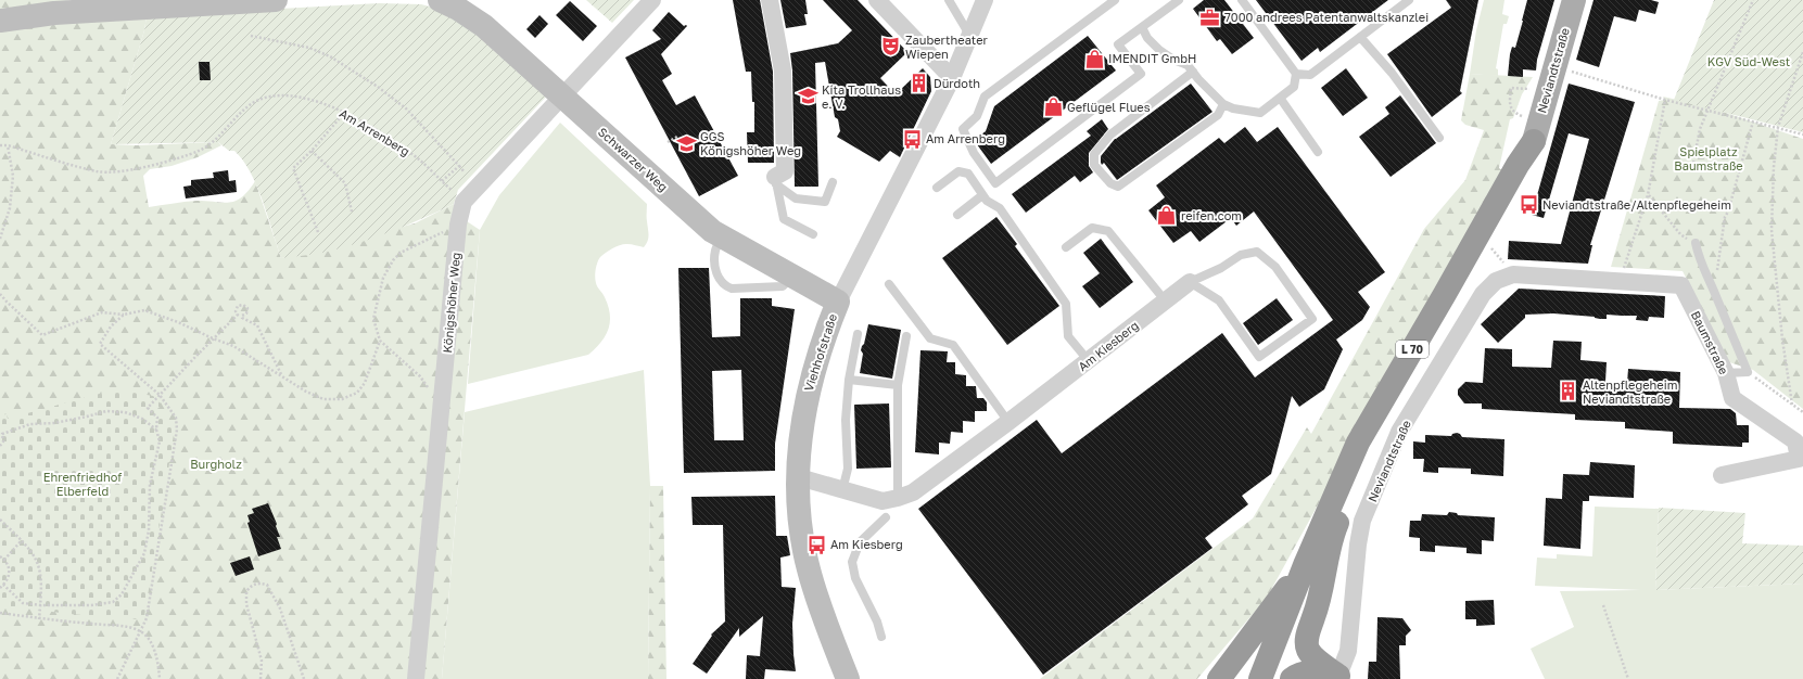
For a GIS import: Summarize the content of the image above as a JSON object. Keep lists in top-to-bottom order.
{
  "streets": {
    "highway": ["L 70"],
    "main road": ["Neviandtstraße"],
    "street": [
      "Schwarzer Weg",
      "Königshöher Weg",
      "Baumstraße",
      "Am Kiesberg",
      "Viehhofstraße"
    ],
    "path": ["Am Arrenberg"]
  },
  "crossings": [
    ["Neviandtstraße", "Baumstraße"],
    ["Neviandtstraße", "L 70"],
    ["Am Arrenberg", "Königshöher Weg"],
    ["Schwarzer Weg", "Königshöher Weg"],
    ["Schwarzer Weg", "Viehhofstraße"],
    ["Am Kiesberg", "Viehhofstraße"]
  ],
  "parks": [
    "KGV Süd-West",
    "Spielplatz Baumstraße",
    "Burgholz",
    "Ehrenfriedhof Elberfeld"
  ],
  "places": {
    "office": ["7000 andrees Patentanwaltskanzlei"],
    "theatre": ["Zaubertheater Wiepen"],
    "shop": ["IMENDIT GmbH", "Geflügel Flues", "reifen.com"],
    "building": ["Dürdoth", "Altenpflegeheim Neviandtstraße"],
    "school or university": ["Kita Trollhaus e. V.", "GGS Königshöher Weg"],
    "bus stop": ["Am Arrenberg", "Neviandtstraße/Altenpflegeheim", "Am Kiesberg"]
  }
}
